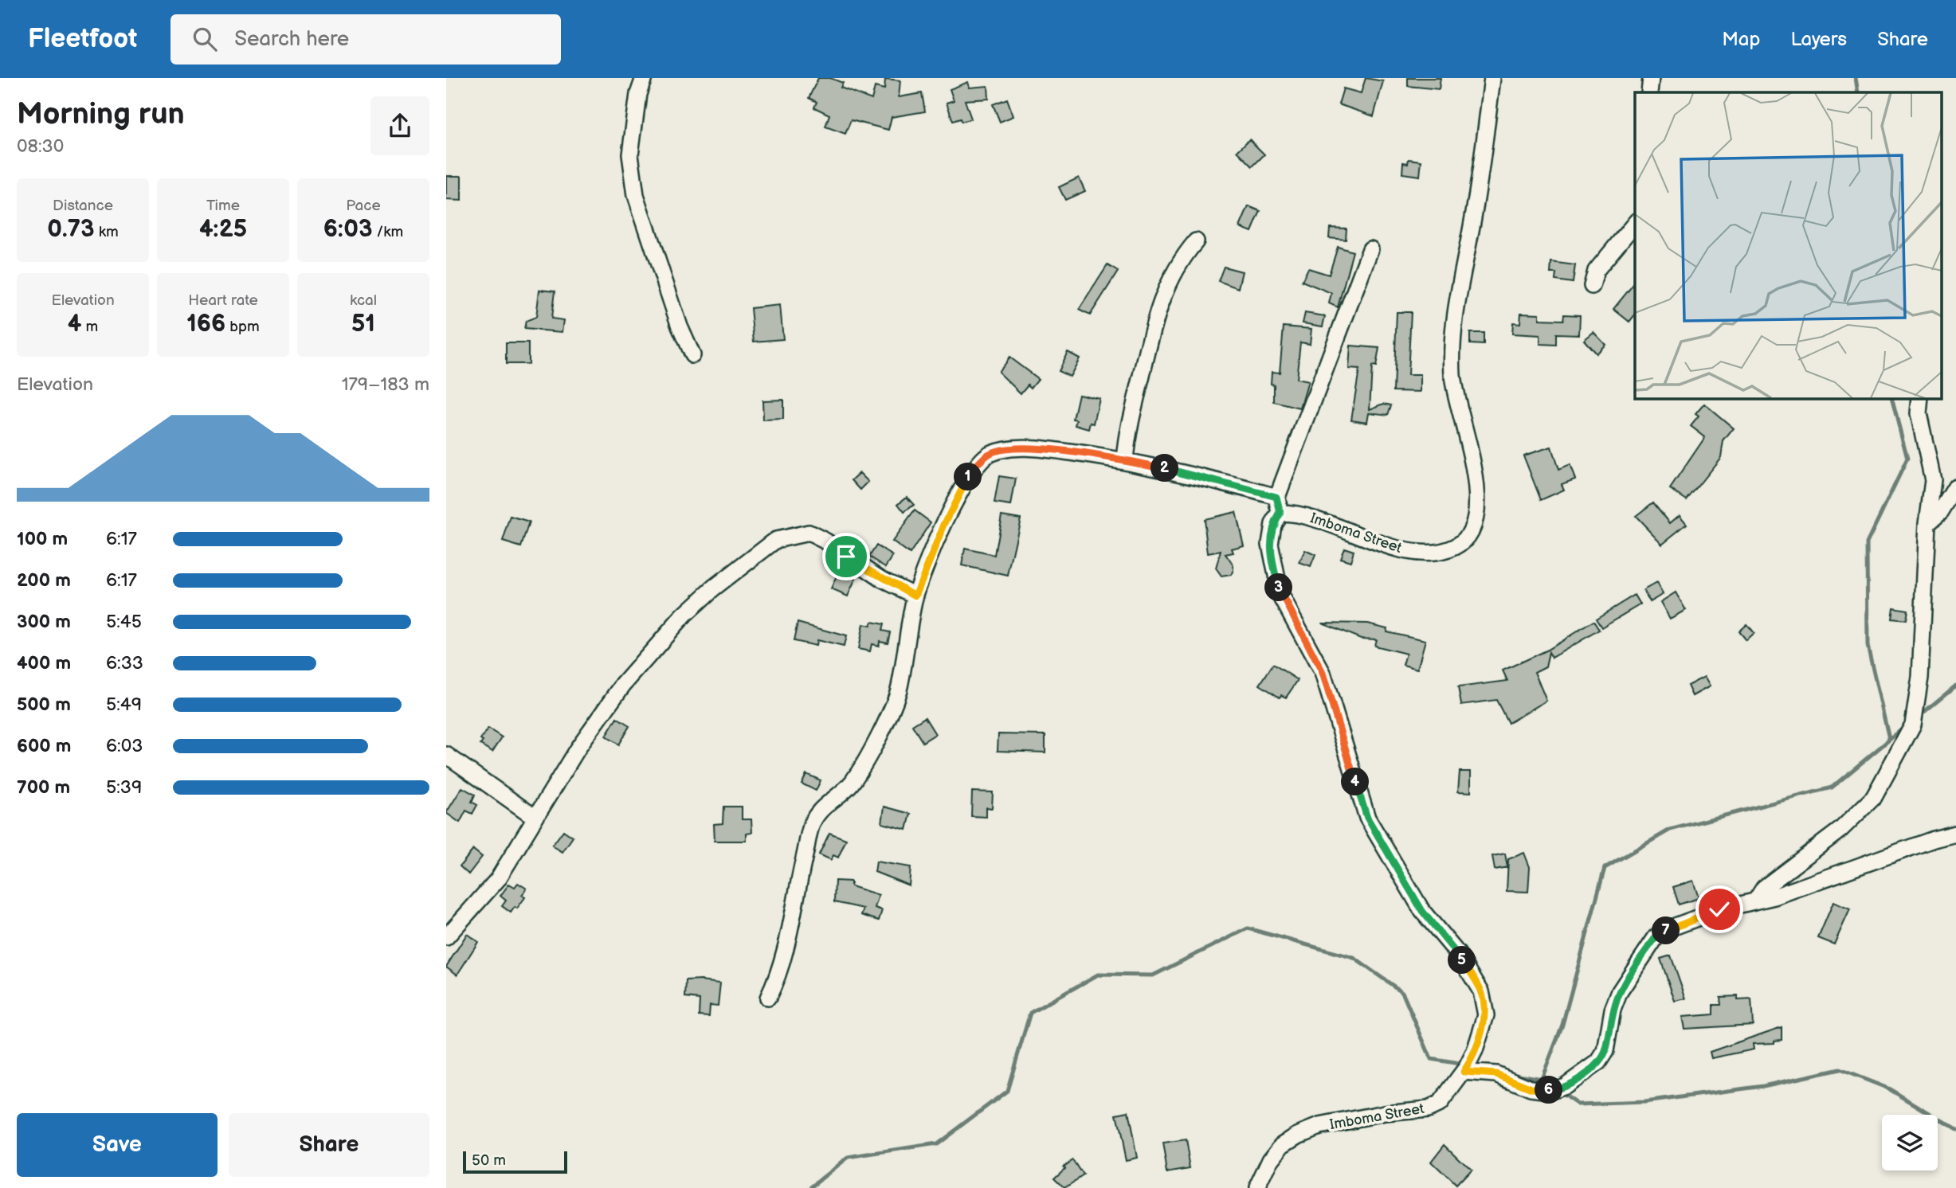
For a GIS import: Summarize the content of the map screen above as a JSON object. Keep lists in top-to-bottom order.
{
  "streets": {
    "street": ["Imboma Street"]
  },
  "scale_bar": "50 m",
  "page": {
    "header": "Fleetfoot",
    "search": "Search here",
    "nav": ["Map", "Layers", "Share"],
    "heading": ["Morning run", "08:30"],
    "stats": [
      ["Distance", "0.73 km"],
      ["Time", "4:25"],
      ["Pace", "6:03 /km"],
      ["Elevation", "4 m"],
      ["Heart rate", "166 bpm"],
      ["kcal", "51"]
    ],
    "chart": ["Elevation", "179–183 m"],
    "pins": [
      "2",
      "1",
      "3",
      "4",
      "7",
      "5",
      "6"
    ],
    "list": [
      {
        "name": "100 m",
        "note": "6:17"
      },
      {
        "name": "200 m",
        "note": "6:17"
      },
      {
        "name": "300 m",
        "note": "5:45"
      },
      {
        "name": "400 m",
        "note": "6:33"
      },
      {
        "name": "500 m",
        "note": "5:49"
      },
      {
        "name": "600 m",
        "note": "6:03"
      },
      {
        "name": "700 m",
        "note": "5:39"
      }
    ],
    "buttons": ["Save", "Share"],
    "scale": "50 m"
  }
}
